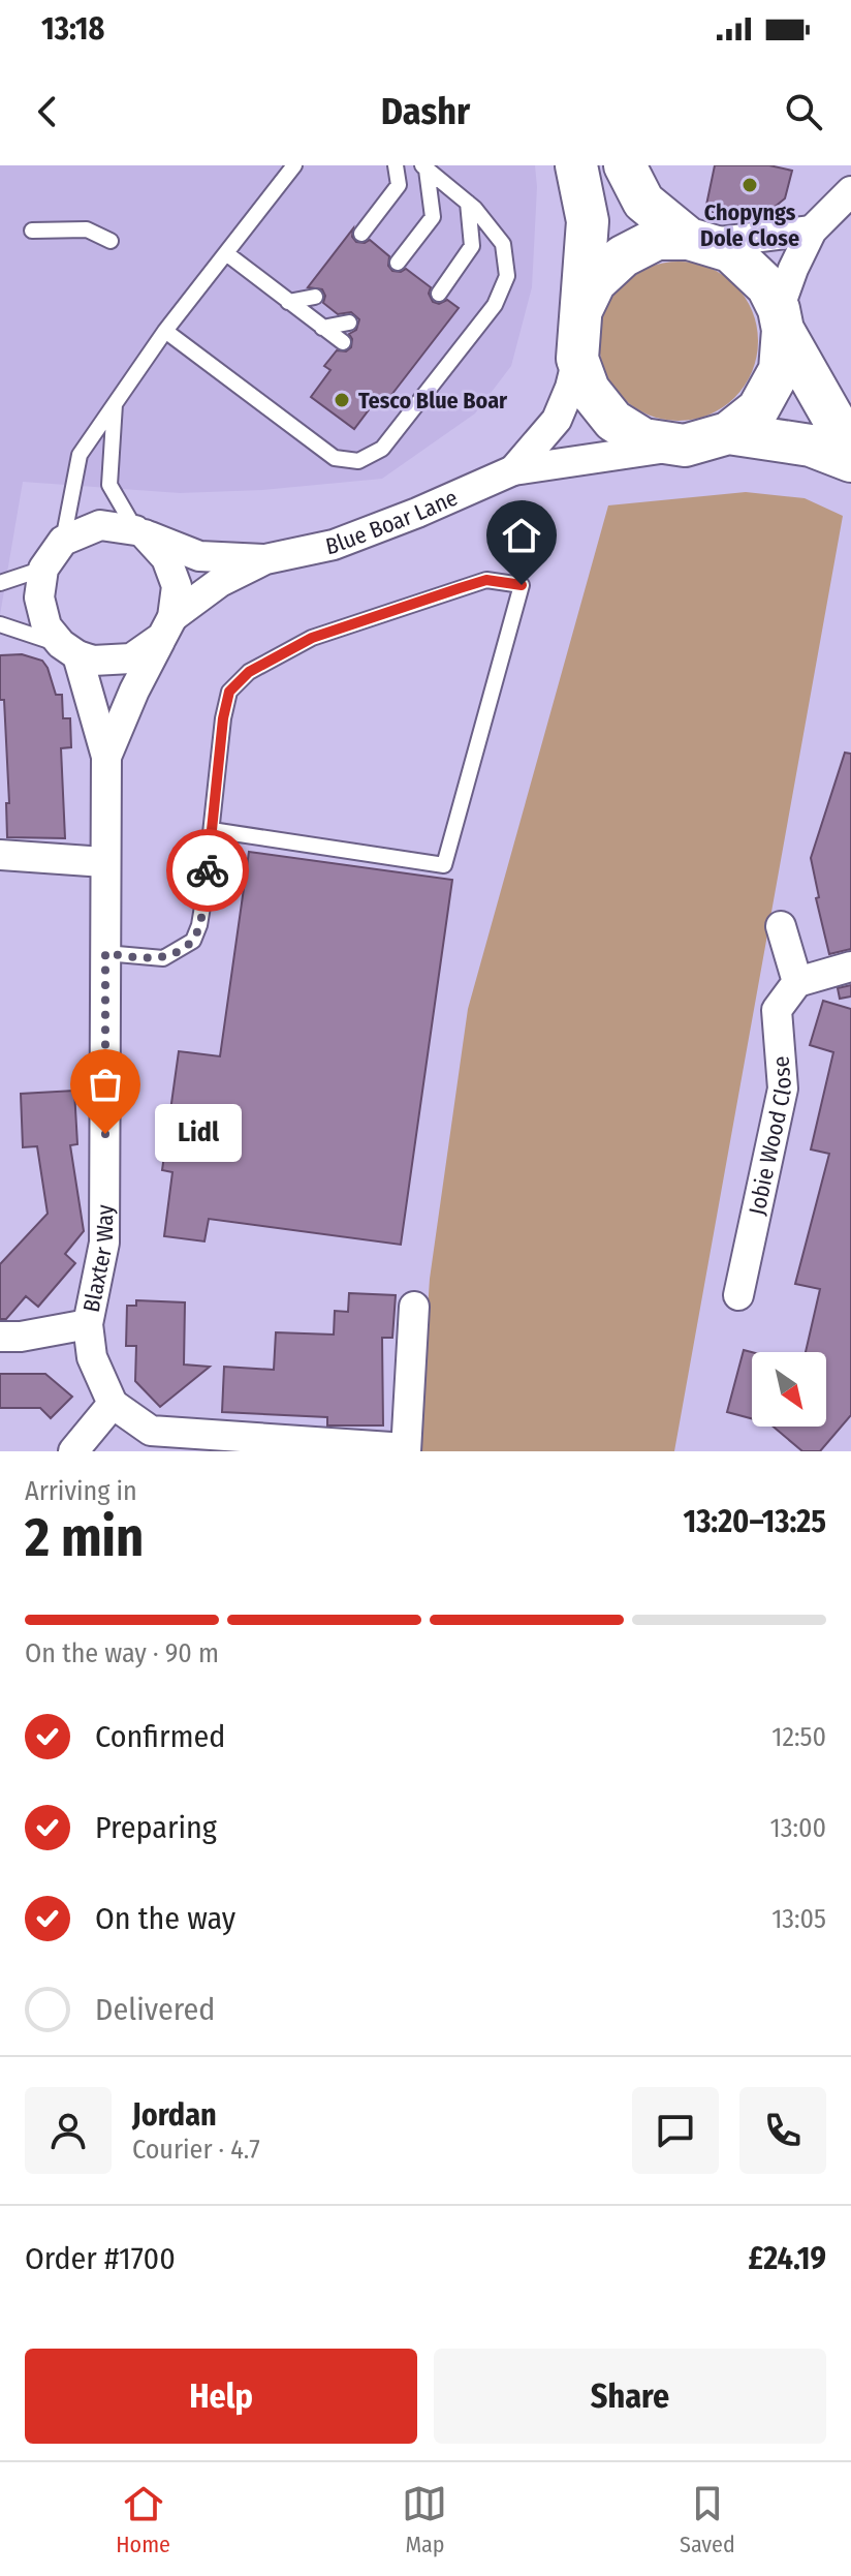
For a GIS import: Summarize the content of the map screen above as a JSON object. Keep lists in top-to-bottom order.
{
  "streets": {
    "street": ["Blue Boar Lane", "Jobie Wood Close", "Blaxter Way"]
  },
  "crossings": [
    ["Blue Boar Lane", "Blaxter Way"]
  ],
  "places": ["Chopyngs Dole Close", "Tesco Blue Boar", "Lidl"],
  "north": "bottom right",
  "page": {
    "status": "13:18",
    "header": "Dashr",
    "bubble": "Lidl",
    "heading": ["2 min", "Arriving in", "13:20–13:25"],
    "panel": [
      "Jordan",
      "Courier · 4.7",
      "Order #1700",
      "£24.19"
    ],
    "bar": "On the way · 90 m",
    "list": [
      ["Confirmed", "12:50"],
      ["Preparing", "13:00"],
      ["On the way", "13:05"],
      "Delivered"
    ],
    "buttons": ["Help", "Share"],
    "tabs": ["Home", "Map", "Saved"]
  }
}
